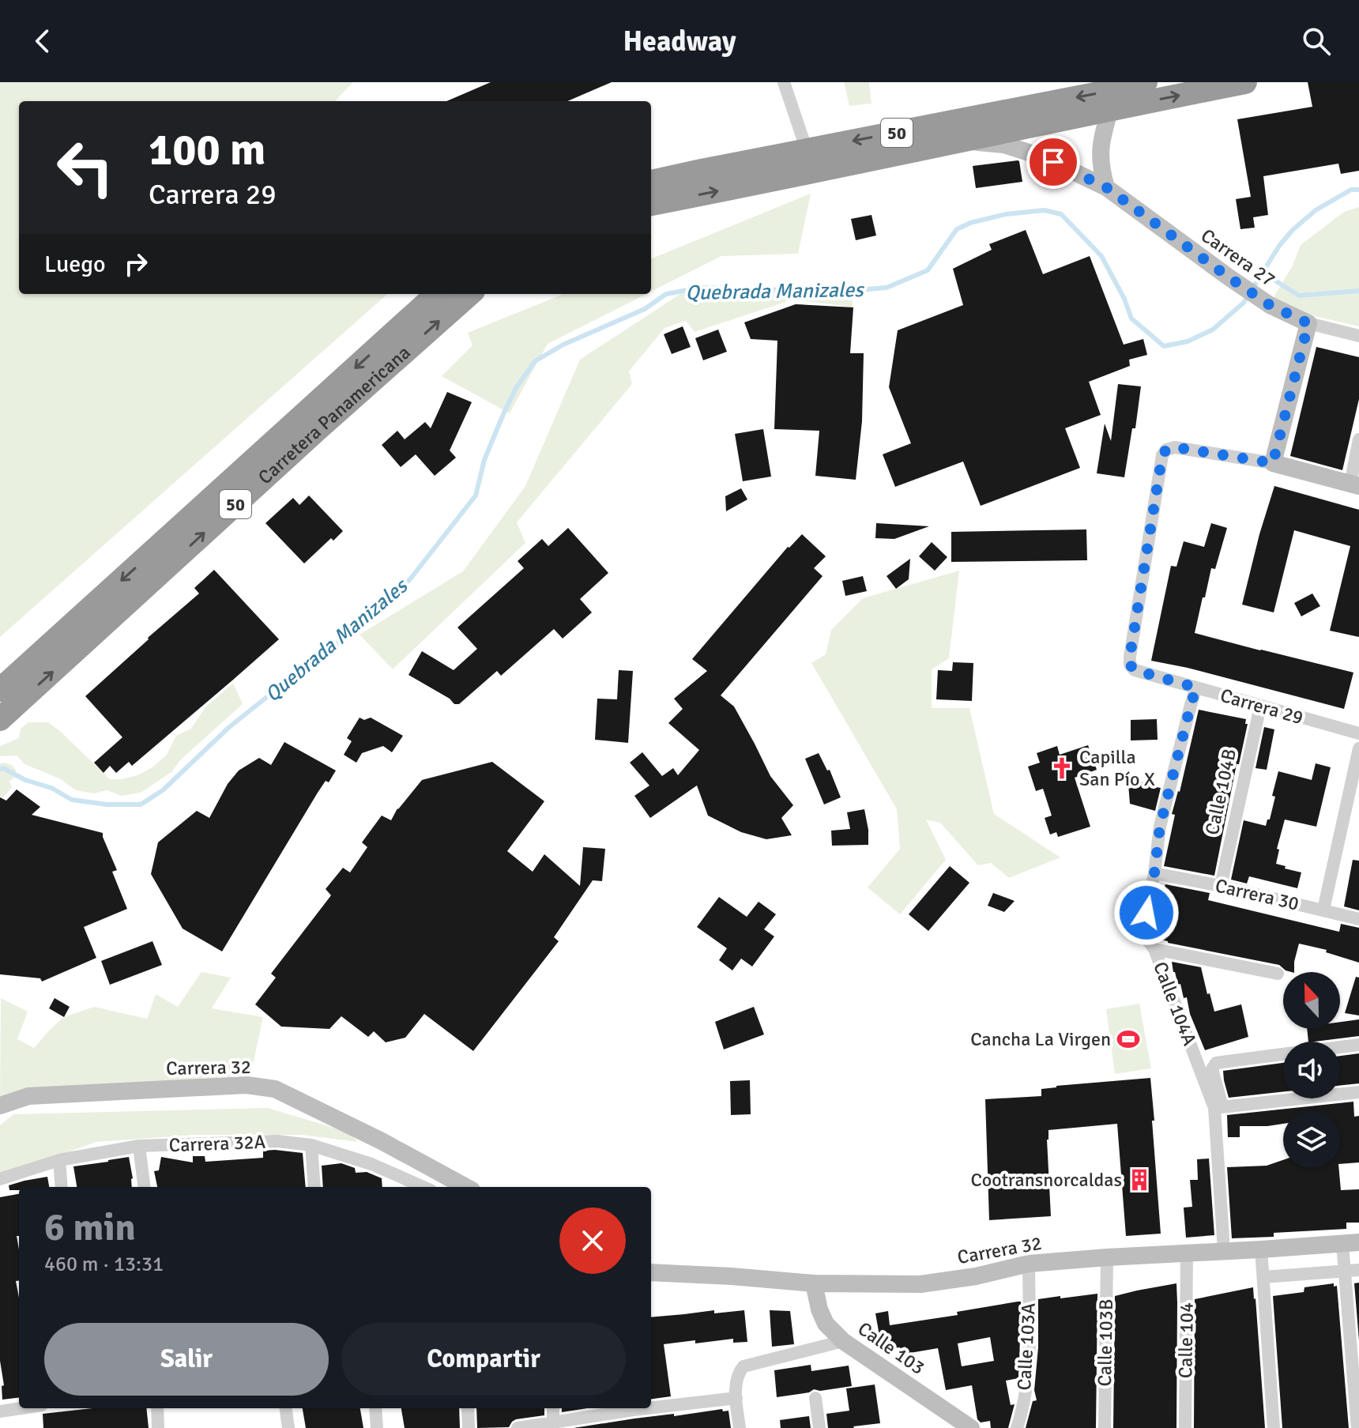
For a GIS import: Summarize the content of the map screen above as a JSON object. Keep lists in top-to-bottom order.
{
  "streets": {
    "highway": ["50", "Carretera Panamericana"],
    "main road": ["Carrera 27", "Carrera 32", "Calle 103"],
    "street": [
      "Carrera 29",
      "Calle 104B",
      "Carrera 30",
      "Calle 104A",
      "Carrera 32A",
      "Calle 104",
      "Calle 103B",
      "Calle 103A"
    ]
  },
  "crossings": [
    ["50", "Carrera 27"],
    ["Carrera 29", "Calle 104B"],
    ["Carrera 29", "Calle 104A"],
    ["Calle 104B", "Carrera 30"],
    ["Carrera 30", "Calle 104A"],
    ["Calle 104A", "Carrera 32"],
    ["Carrera 32", "Calle 104"],
    ["Carrera 32", "Calle 103B"],
    ["Carrera 32", "Calle 103A"],
    ["Carrera 32", "Calle 103"]
  ],
  "water": ["Quebrada Manizales"],
  "places": {
    "church": ["Capilla San Pío X"],
    "sports": ["Cancha La Virgen"],
    "building": ["Cootransnorcaldas"]
  },
  "north": "top",
  "page": {
    "header": "Headway",
    "turn": ["100 m", "Carrera 29"],
    "then": "Luego",
    "heading": ["6 min", "460 m · 13:31"],
    "buttons": ["Salir", "Compartir"]
  }
}
